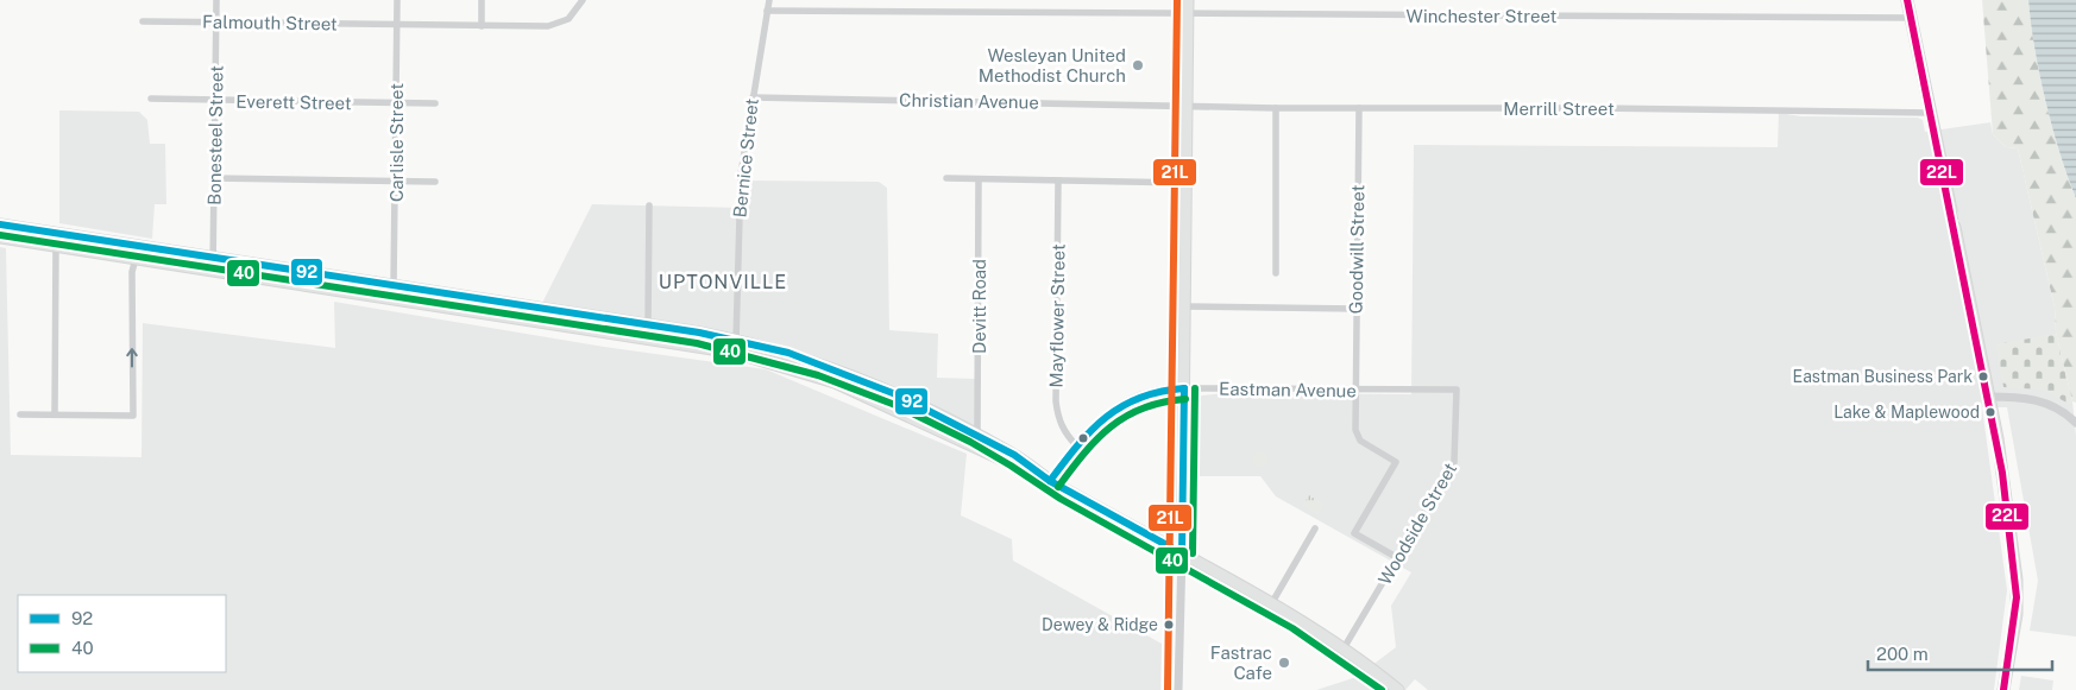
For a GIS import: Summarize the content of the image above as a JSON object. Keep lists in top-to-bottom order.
{
  "streets": {
    "street": [
      "Winchester Street",
      "Falmouth Street",
      "Christian Avenue",
      "Everett Street",
      "Merrill Street",
      "Bonesteel Street",
      "Carlisle Street",
      "Bernice Street",
      "Goodwill Street",
      "Devitt Road",
      "Mayflower Street",
      "Eastman Avenue",
      "Woodside Street"
    ]
  },
  "crossings": [
    ["Winchester Street", "Bernice Street"],
    ["Falmouth Street", "Bonesteel Street"],
    ["Falmouth Street", "Carlisle Street"],
    ["Christian Avenue", "Merrill Street"],
    ["Christian Avenue", "Bernice Street"],
    ["Everett Street", "Bonesteel Street"],
    ["Everett Street", "Carlisle Street"],
    ["Merrill Street", "Goodwill Street"],
    ["Goodwill Street", "Eastman Avenue"],
    ["Goodwill Street", "Woodside Street"],
    ["Mayflower Street", "Eastman Avenue"],
    ["Eastman Avenue", "Woodside Street"]
  ],
  "districts": ["UPTONVILLE"],
  "places": [
    "Wesleyan United Methodist Church",
    "Eastman Business Park",
    "Lake & Maplewood",
    "Dewey & Ridge",
    "Fastrac Cafe"
  ],
  "lines": [
    "transit line 22L",
    "transit line 21L",
    "transit line 92",
    "transit line 40"
  ],
  "legend": ["92", "40"],
  "scale_bar": "200 m"
}
